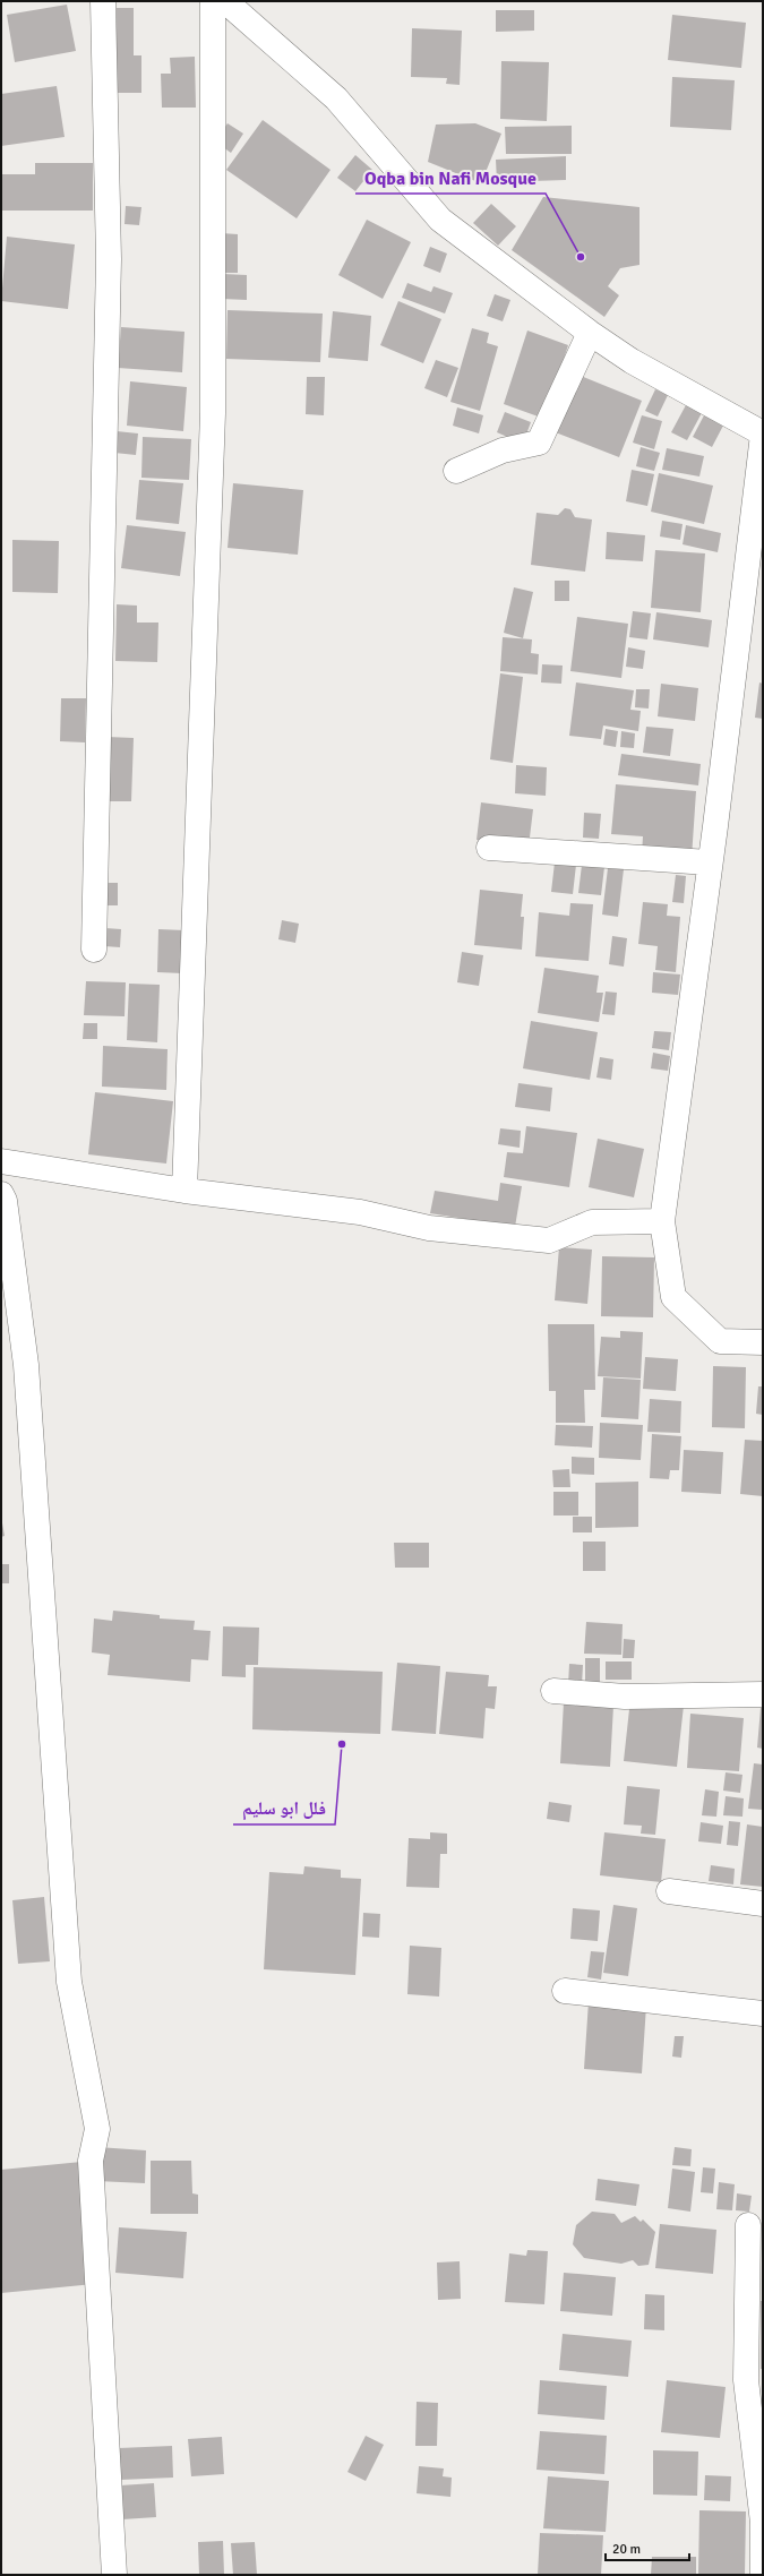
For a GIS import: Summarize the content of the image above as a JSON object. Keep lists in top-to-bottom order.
{
  "places": ["Oqba bin Nafi Mosque", "فلل ابو سليم"],
  "scale_bar": "20 m"
}
